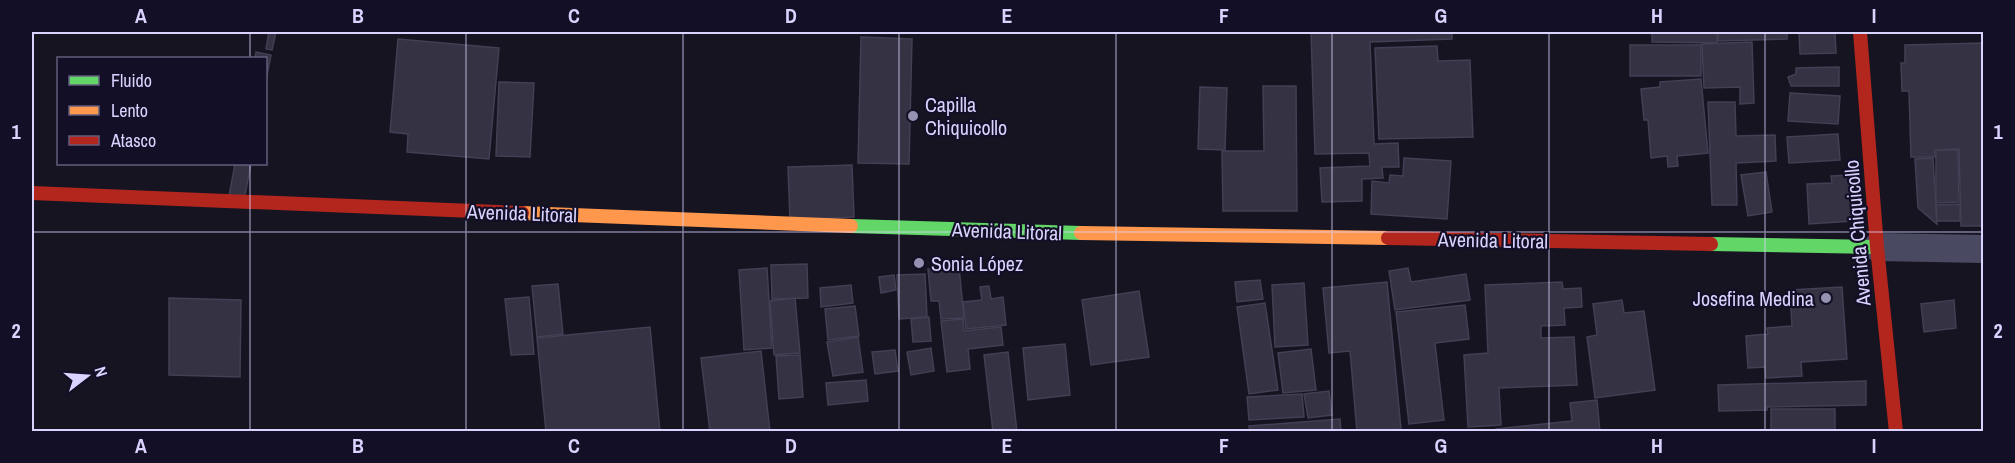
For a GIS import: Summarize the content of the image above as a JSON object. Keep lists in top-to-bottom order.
{
  "streets": {
    "street": ["Avenida Litoral", "Avenida Chiquicollo"]
  },
  "crossings": [
    ["Avenida Litoral", "Avenida Chiquicollo"]
  ],
  "places": ["Capilla Chiquicollo", "Sonia López", "Josefina Medina"],
  "legend": ["Fluido", "Lento", "Atasco"],
  "north": "right",
  "grid": {
    "columns": [
      "A",
      "B",
      "C",
      "D",
      "E",
      "F",
      "G",
      "H",
      "I"
    ],
    "rows": ["1", "2"]
  }
}
